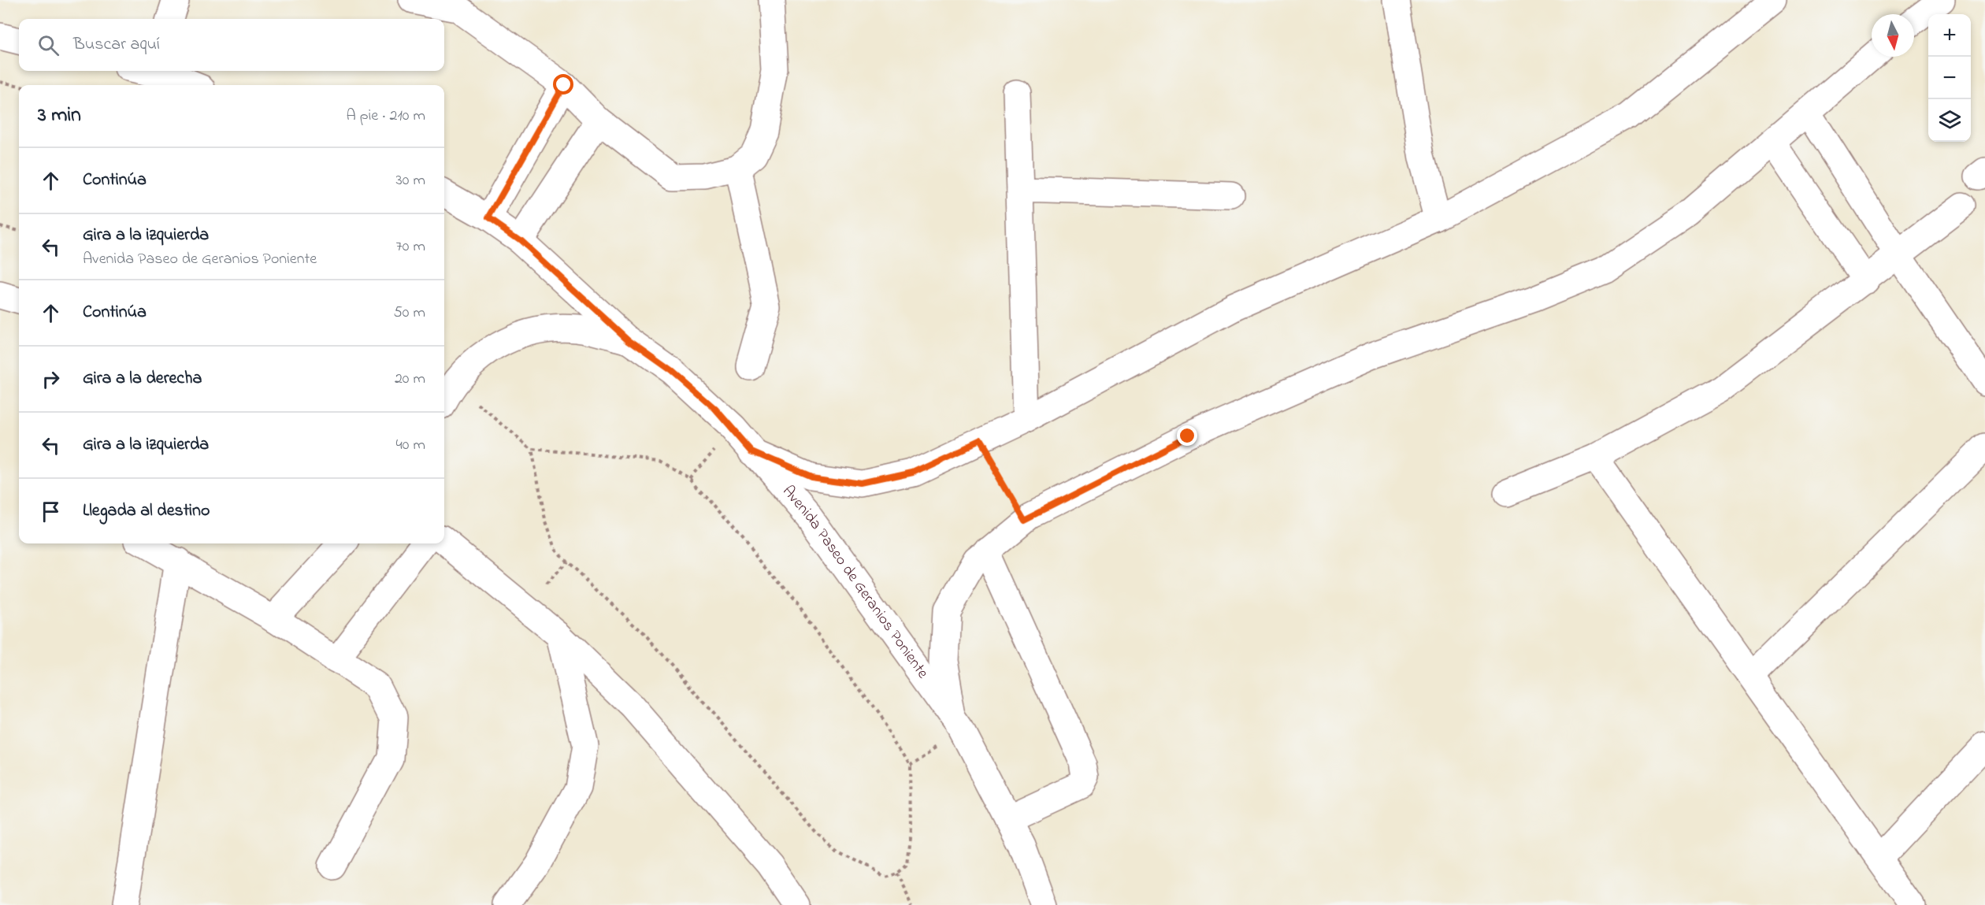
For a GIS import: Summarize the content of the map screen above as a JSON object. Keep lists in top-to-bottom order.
{
  "streets": {
    "street": ["Avenida Paseo de Geranios Poniente"]
  },
  "north": "bottom",
  "page": {
    "map_buttons": ["+", "−"],
    "search": "Buscar aquí",
    "heading": ["3 min", "A pie · 210 m"],
    "list": [
      ["Continúa", "30 m"],
      ["Gira a la izquierda", "Avenida Paseo de Geranios Poniente", "70 m"],
      ["Continúa", "50 m"],
      ["Gira a la derecha", "20 m"],
      ["Gira a la izquierda", "40 m"],
      "Llegada al destino"
    ]
  }
}
